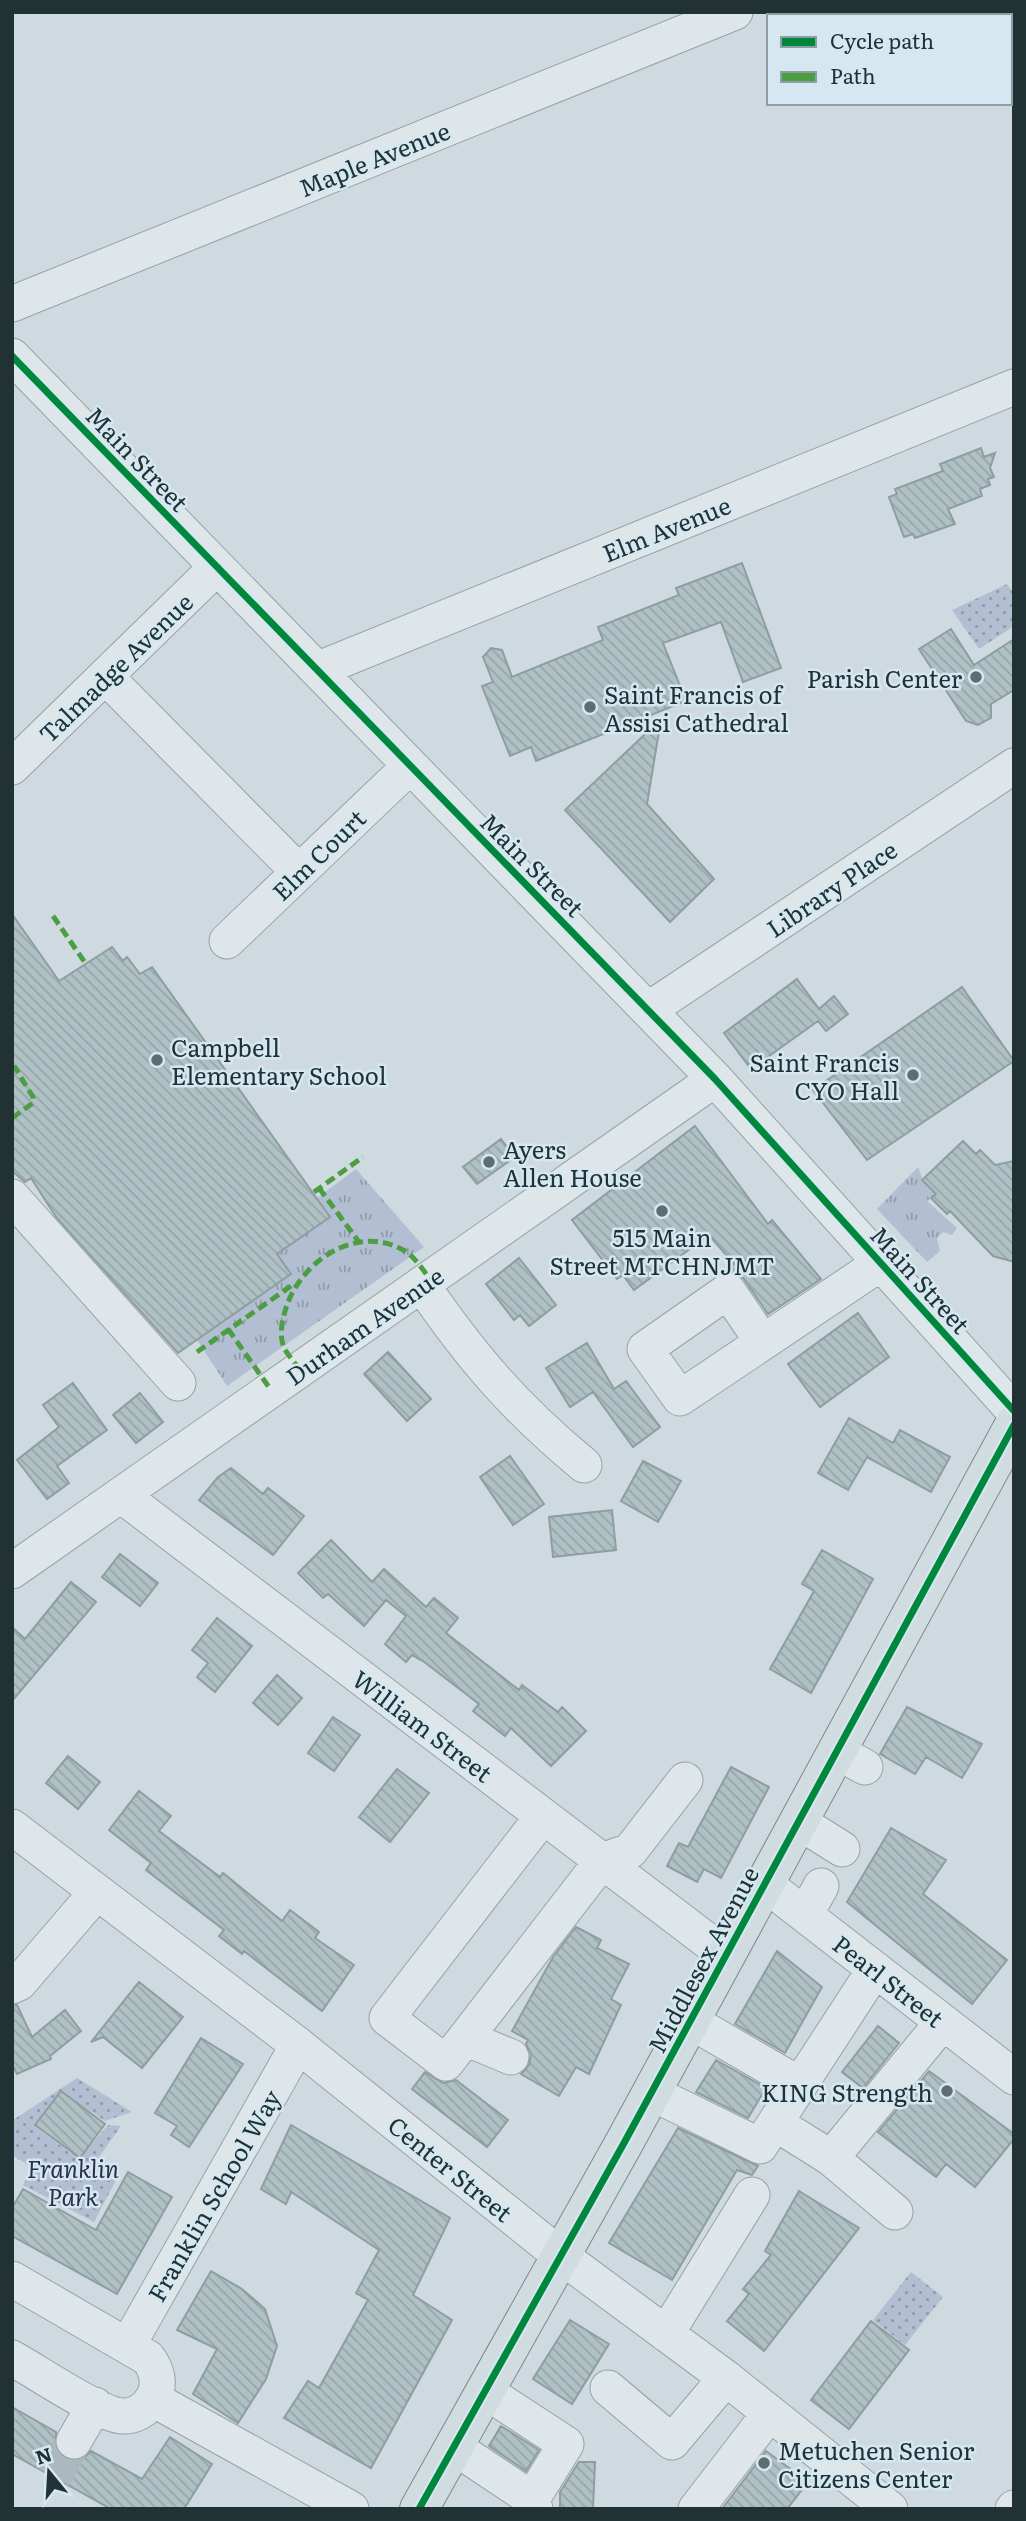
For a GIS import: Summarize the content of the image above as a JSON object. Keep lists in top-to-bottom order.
{
  "streets": {
    "main road": ["Middlesex Avenue"],
    "street": [
      "Maple Avenue",
      "Main Street",
      "Elm Avenue",
      "Talmadge Avenue",
      "Elm Court",
      "Library Place",
      "Durham Avenue",
      "William Street",
      "Pearl Street",
      "Center Street",
      "Franklin School Way"
    ]
  },
  "crossings": [
    ["Main Street", "Elm Avenue"],
    ["Main Street", "Talmadge Avenue"],
    ["Main Street", "Elm Court"],
    ["Main Street", "Library Place"],
    ["Main Street", "Durham Avenue"],
    ["Durham Avenue", "William Street"],
    ["William Street", "Middlesex Avenue"],
    ["Middlesex Avenue", "Pearl Street"],
    ["Middlesex Avenue", "Center Street"],
    ["Center Street", "Franklin School Way"]
  ],
  "parks": ["Franklin Park"],
  "places": [
    "Parish Center",
    "Saint Francis of Assisi Cathedral",
    "Campbell Elementary School",
    "Saint Francis CYO Hall",
    "Ayers Allen House",
    "515 Main Street MTCHNJMT",
    "KING Strength",
    "Metuchen Senior Citizens Center"
  ],
  "legend": ["Cycle path", "Path"],
  "north": "top"
}
